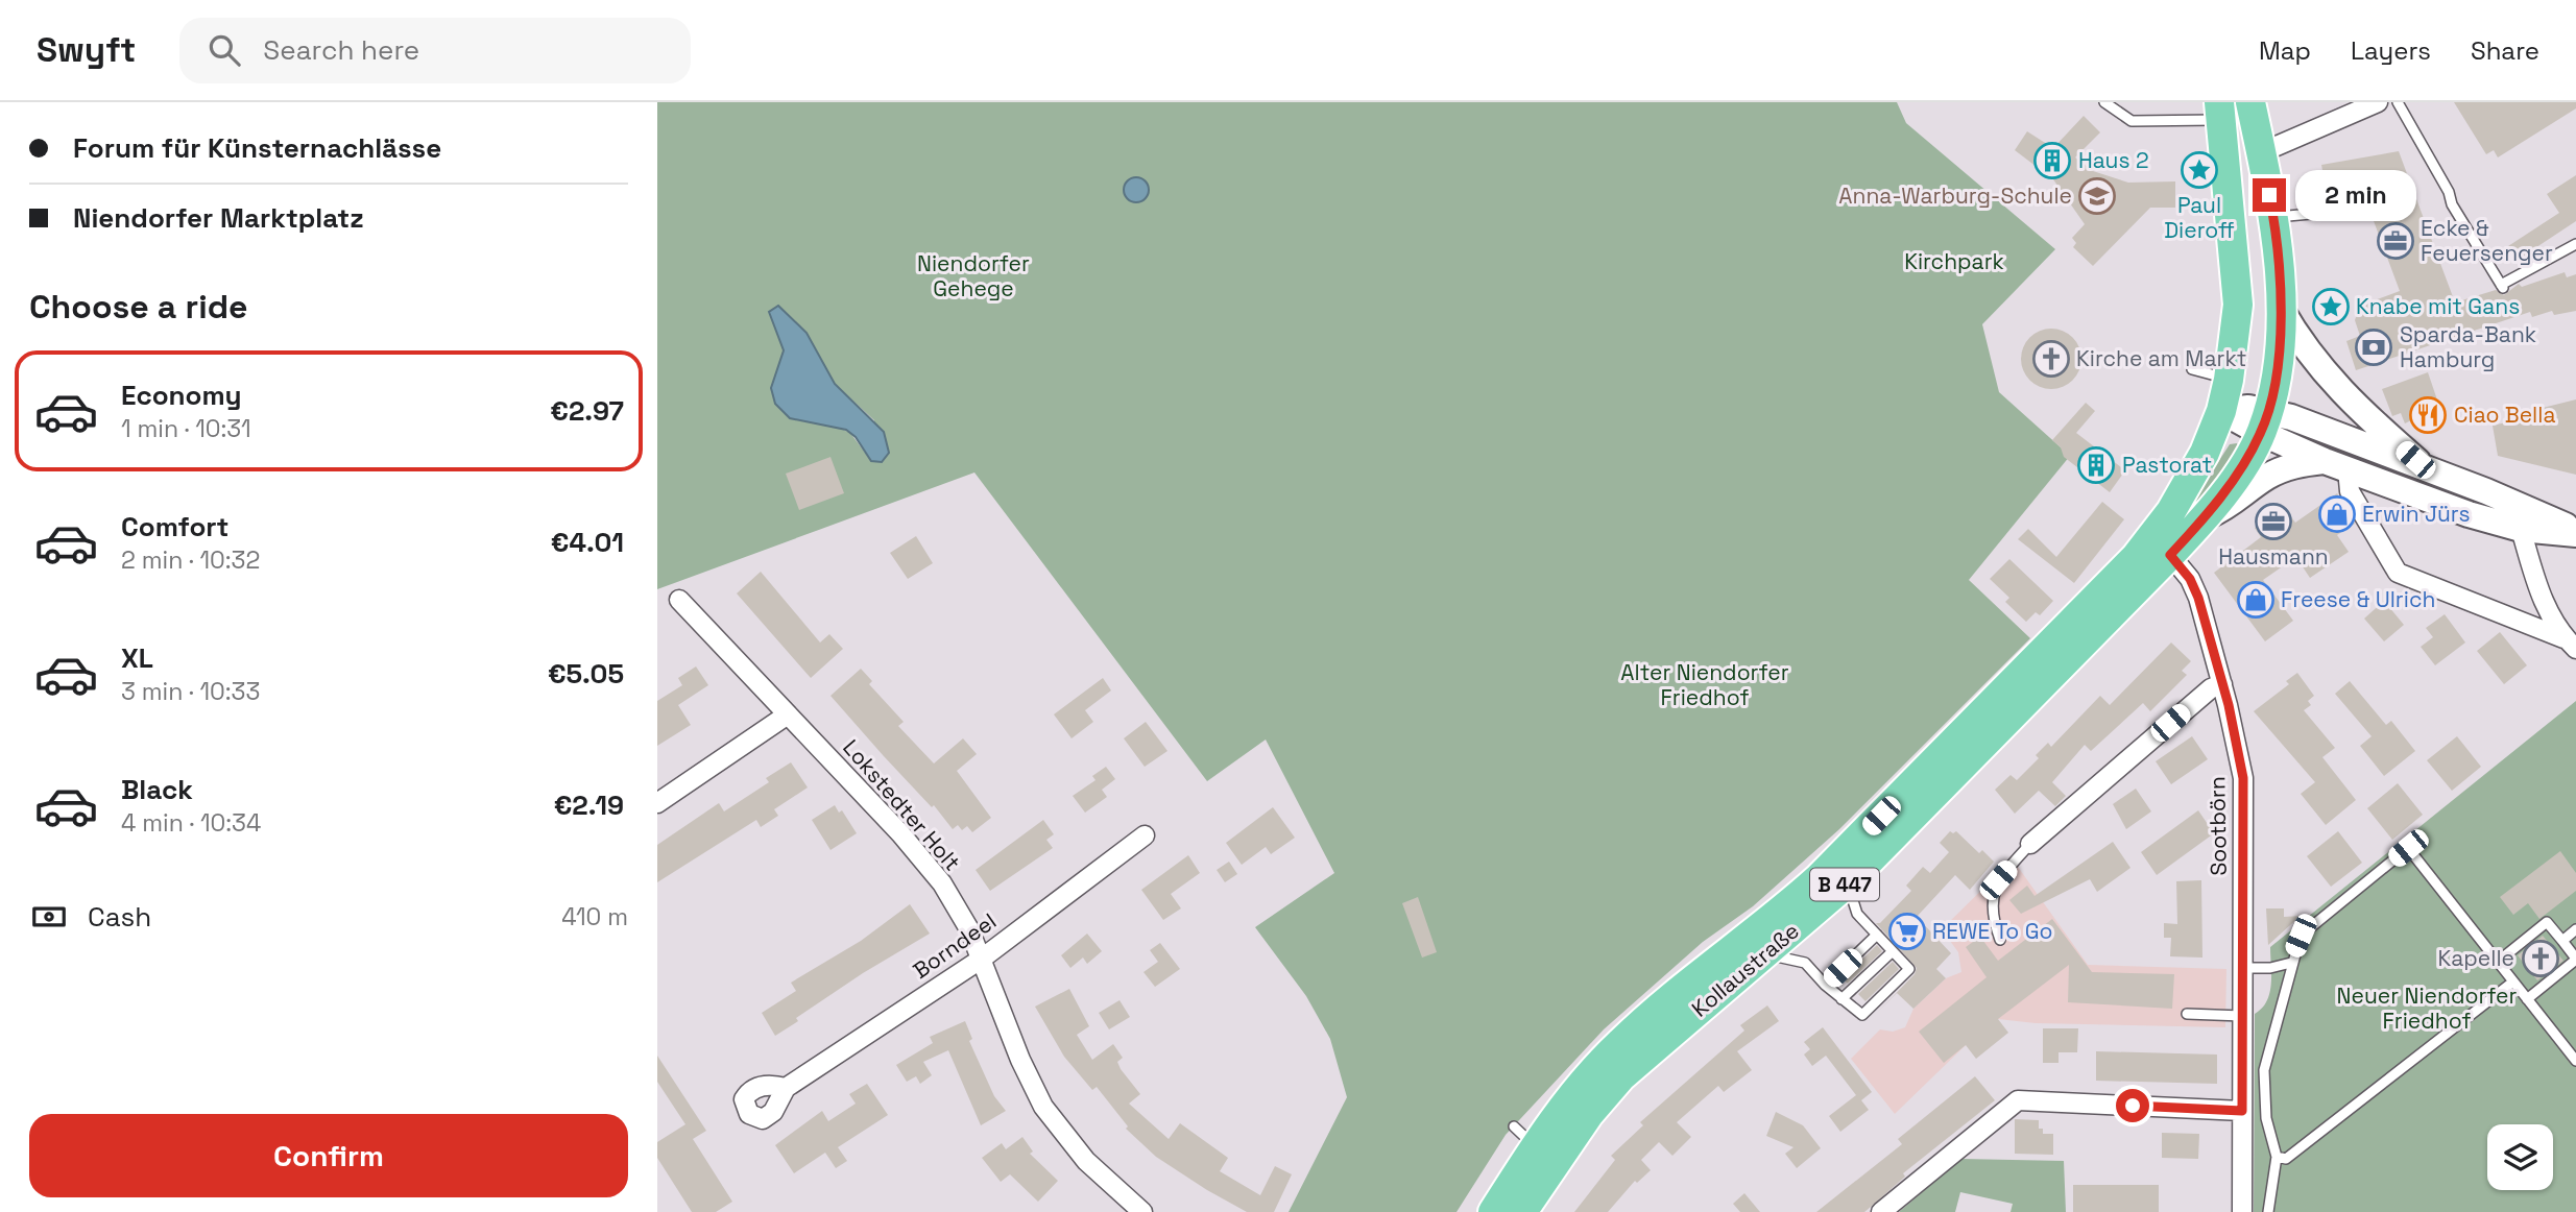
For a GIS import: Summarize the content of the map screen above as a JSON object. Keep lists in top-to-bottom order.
{
  "streets": {
    "main road": ["B 447", "Kollaustraße"],
    "street": ["Lokstedter Holt", "Sootbörn", "Borndeel"]
  },
  "crossings": [
    ["Lokstedter Holt", "Borndeel"],
    ["Sootbörn", "B 447"],
    ["Sootbörn", "Kollaustraße"],
    ["B 447", "Kollaustraße"]
  ],
  "parks": [
    "Kirchpark",
    "Niendorfer Gehege",
    "Alter Niendorfer Friedhof",
    "Neuer Niendorfer Friedhof"
  ],
  "places": {
    "building": ["Haus 2", "Pastorat"],
    "place": ["Paul Dieroff", "Knabe mit Gans"],
    "school or university": ["Anna-Warburg-Schule"],
    "office": ["Ecke & Feuersenger", "Hausmann"],
    "bank": ["Sparda-Bank Hamburg"],
    "church": ["Kirche am Markt", "Kapelle"],
    "restaurant": ["Ciao Bella"],
    "shop": ["Erwin Jürs", "Freese & Ulrich"],
    "supermarket": ["REWE To Go"]
  },
  "page": {
    "header": "Swyft",
    "search": "Search here",
    "nav": ["Map", "Layers", "Share"],
    "banner": ["Forum für Künsternachlässe", "Niendorfer Marktplatz"],
    "bubble": "2 min",
    "heading": "Choose a ride",
    "list": [
      {
        "name": "Economy",
        "note": "1 min · 10:31",
        "value": "€2.97"
      },
      {
        "name": "Comfort",
        "note": "2 min · 10:32",
        "value": "€4.01"
      },
      {
        "name": "XL",
        "note": "3 min · 10:33",
        "value": "€5.05"
      },
      {
        "name": "Black",
        "note": "4 min · 10:34",
        "value": "€2.19"
      }
    ],
    "pay": ["Cash", "410 m"],
    "buttons": "Confirm"
  }
}
